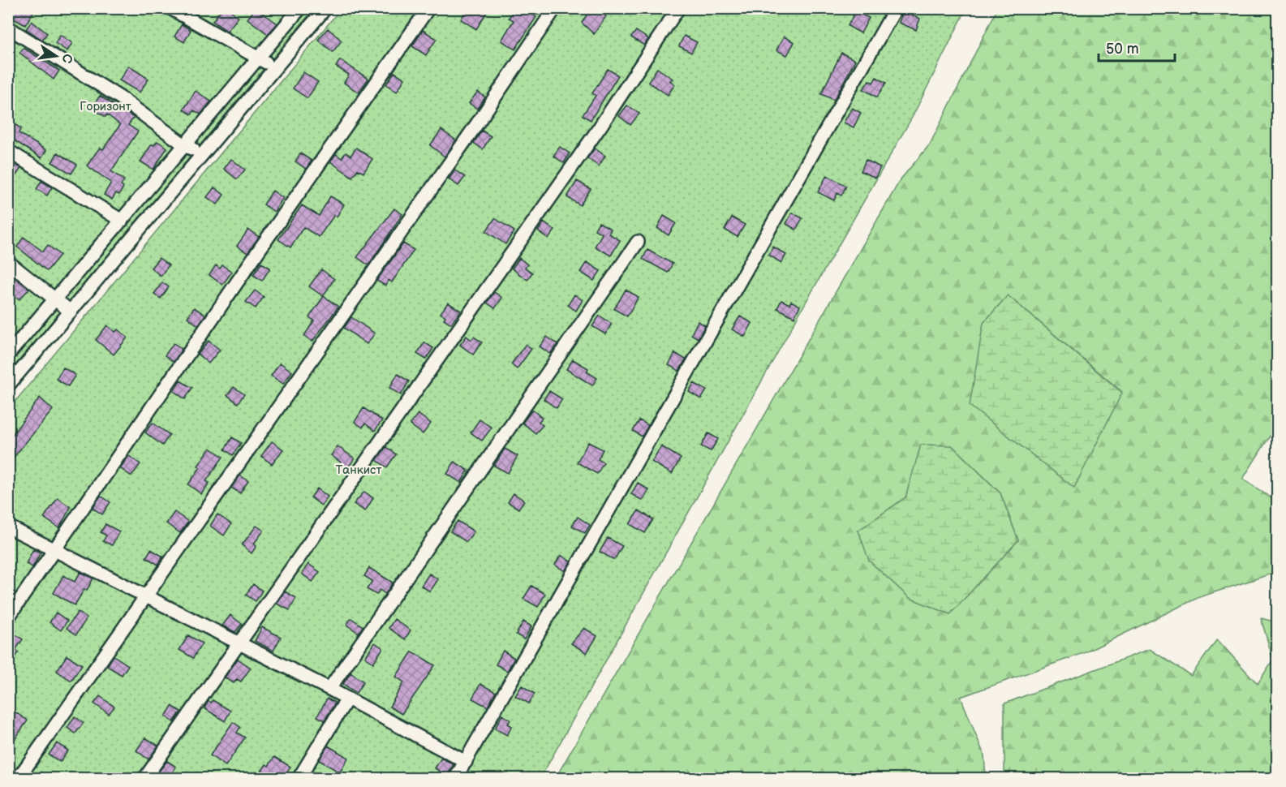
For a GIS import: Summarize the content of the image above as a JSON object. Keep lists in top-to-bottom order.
{
  "parks": ["Горизонт", "Танкист"],
  "scale_bar": "50 m",
  "north": "right"
}
